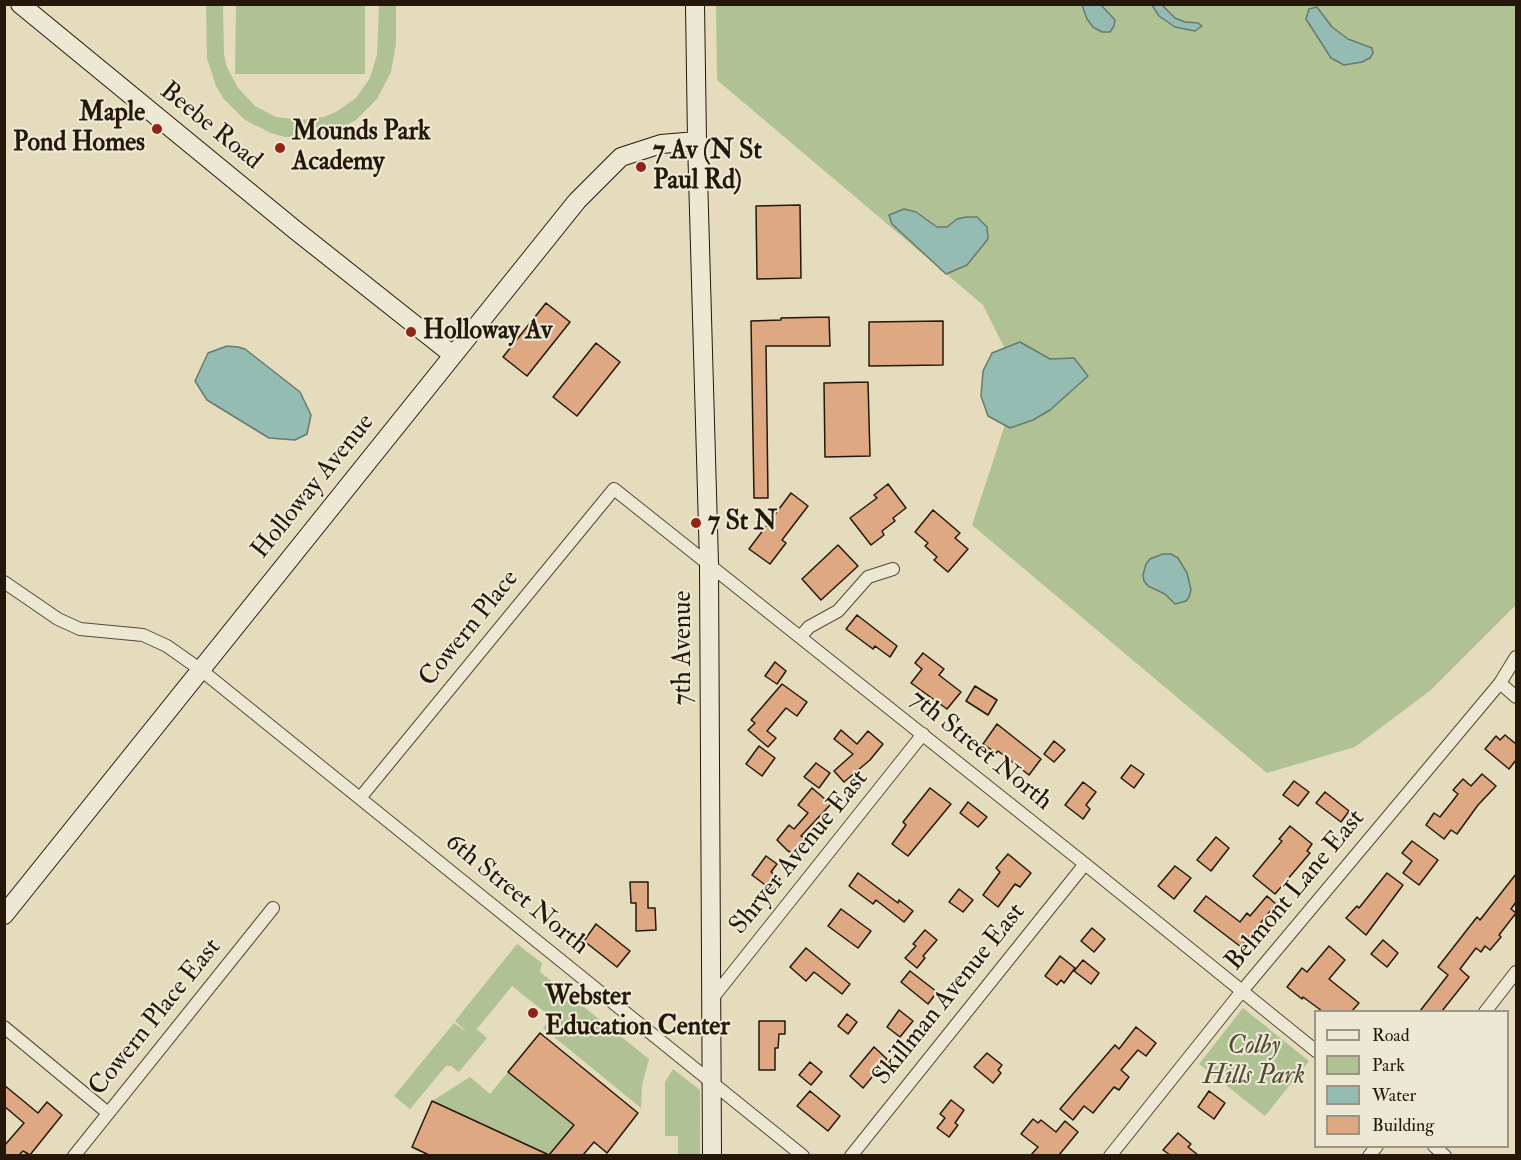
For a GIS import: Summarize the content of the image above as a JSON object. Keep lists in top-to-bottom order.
{
  "streets": {
    "street": [
      "Beebe Road",
      "Holloway Avenue",
      "Cowern Place",
      "7th Avenue",
      "7th Street North",
      "Shryer Avenue East",
      "Belmont Lane East",
      "6th Street North",
      "Skillman Avenue East",
      "Cowern Place East"
    ]
  },
  "crossings": [
    ["Beebe Road", "Holloway Avenue"],
    ["Holloway Avenue", "7th Avenue"],
    ["Holloway Avenue", "6th Street North"],
    ["Cowern Place", "7th Street North"],
    ["Cowern Place", "6th Street North"],
    ["7th Avenue", "7th Street North"],
    ["7th Avenue", "Shryer Avenue East"],
    ["7th Avenue", "6th Street North"],
    ["7th Street North", "Shryer Avenue East"],
    ["7th Street North", "Belmont Lane East"],
    ["7th Street North", "Skillman Avenue East"]
  ],
  "parks": ["Colby Hills Park"],
  "places": [
    "Maple Pond Homes",
    "Mounds Park Academy",
    "7 Av (N St Paul Rd)",
    "Holloway Av",
    "7 St N",
    "Webster Education Center"
  ],
  "legend": [
    "Road",
    "Park",
    "Water",
    "Building"
  ]
}
